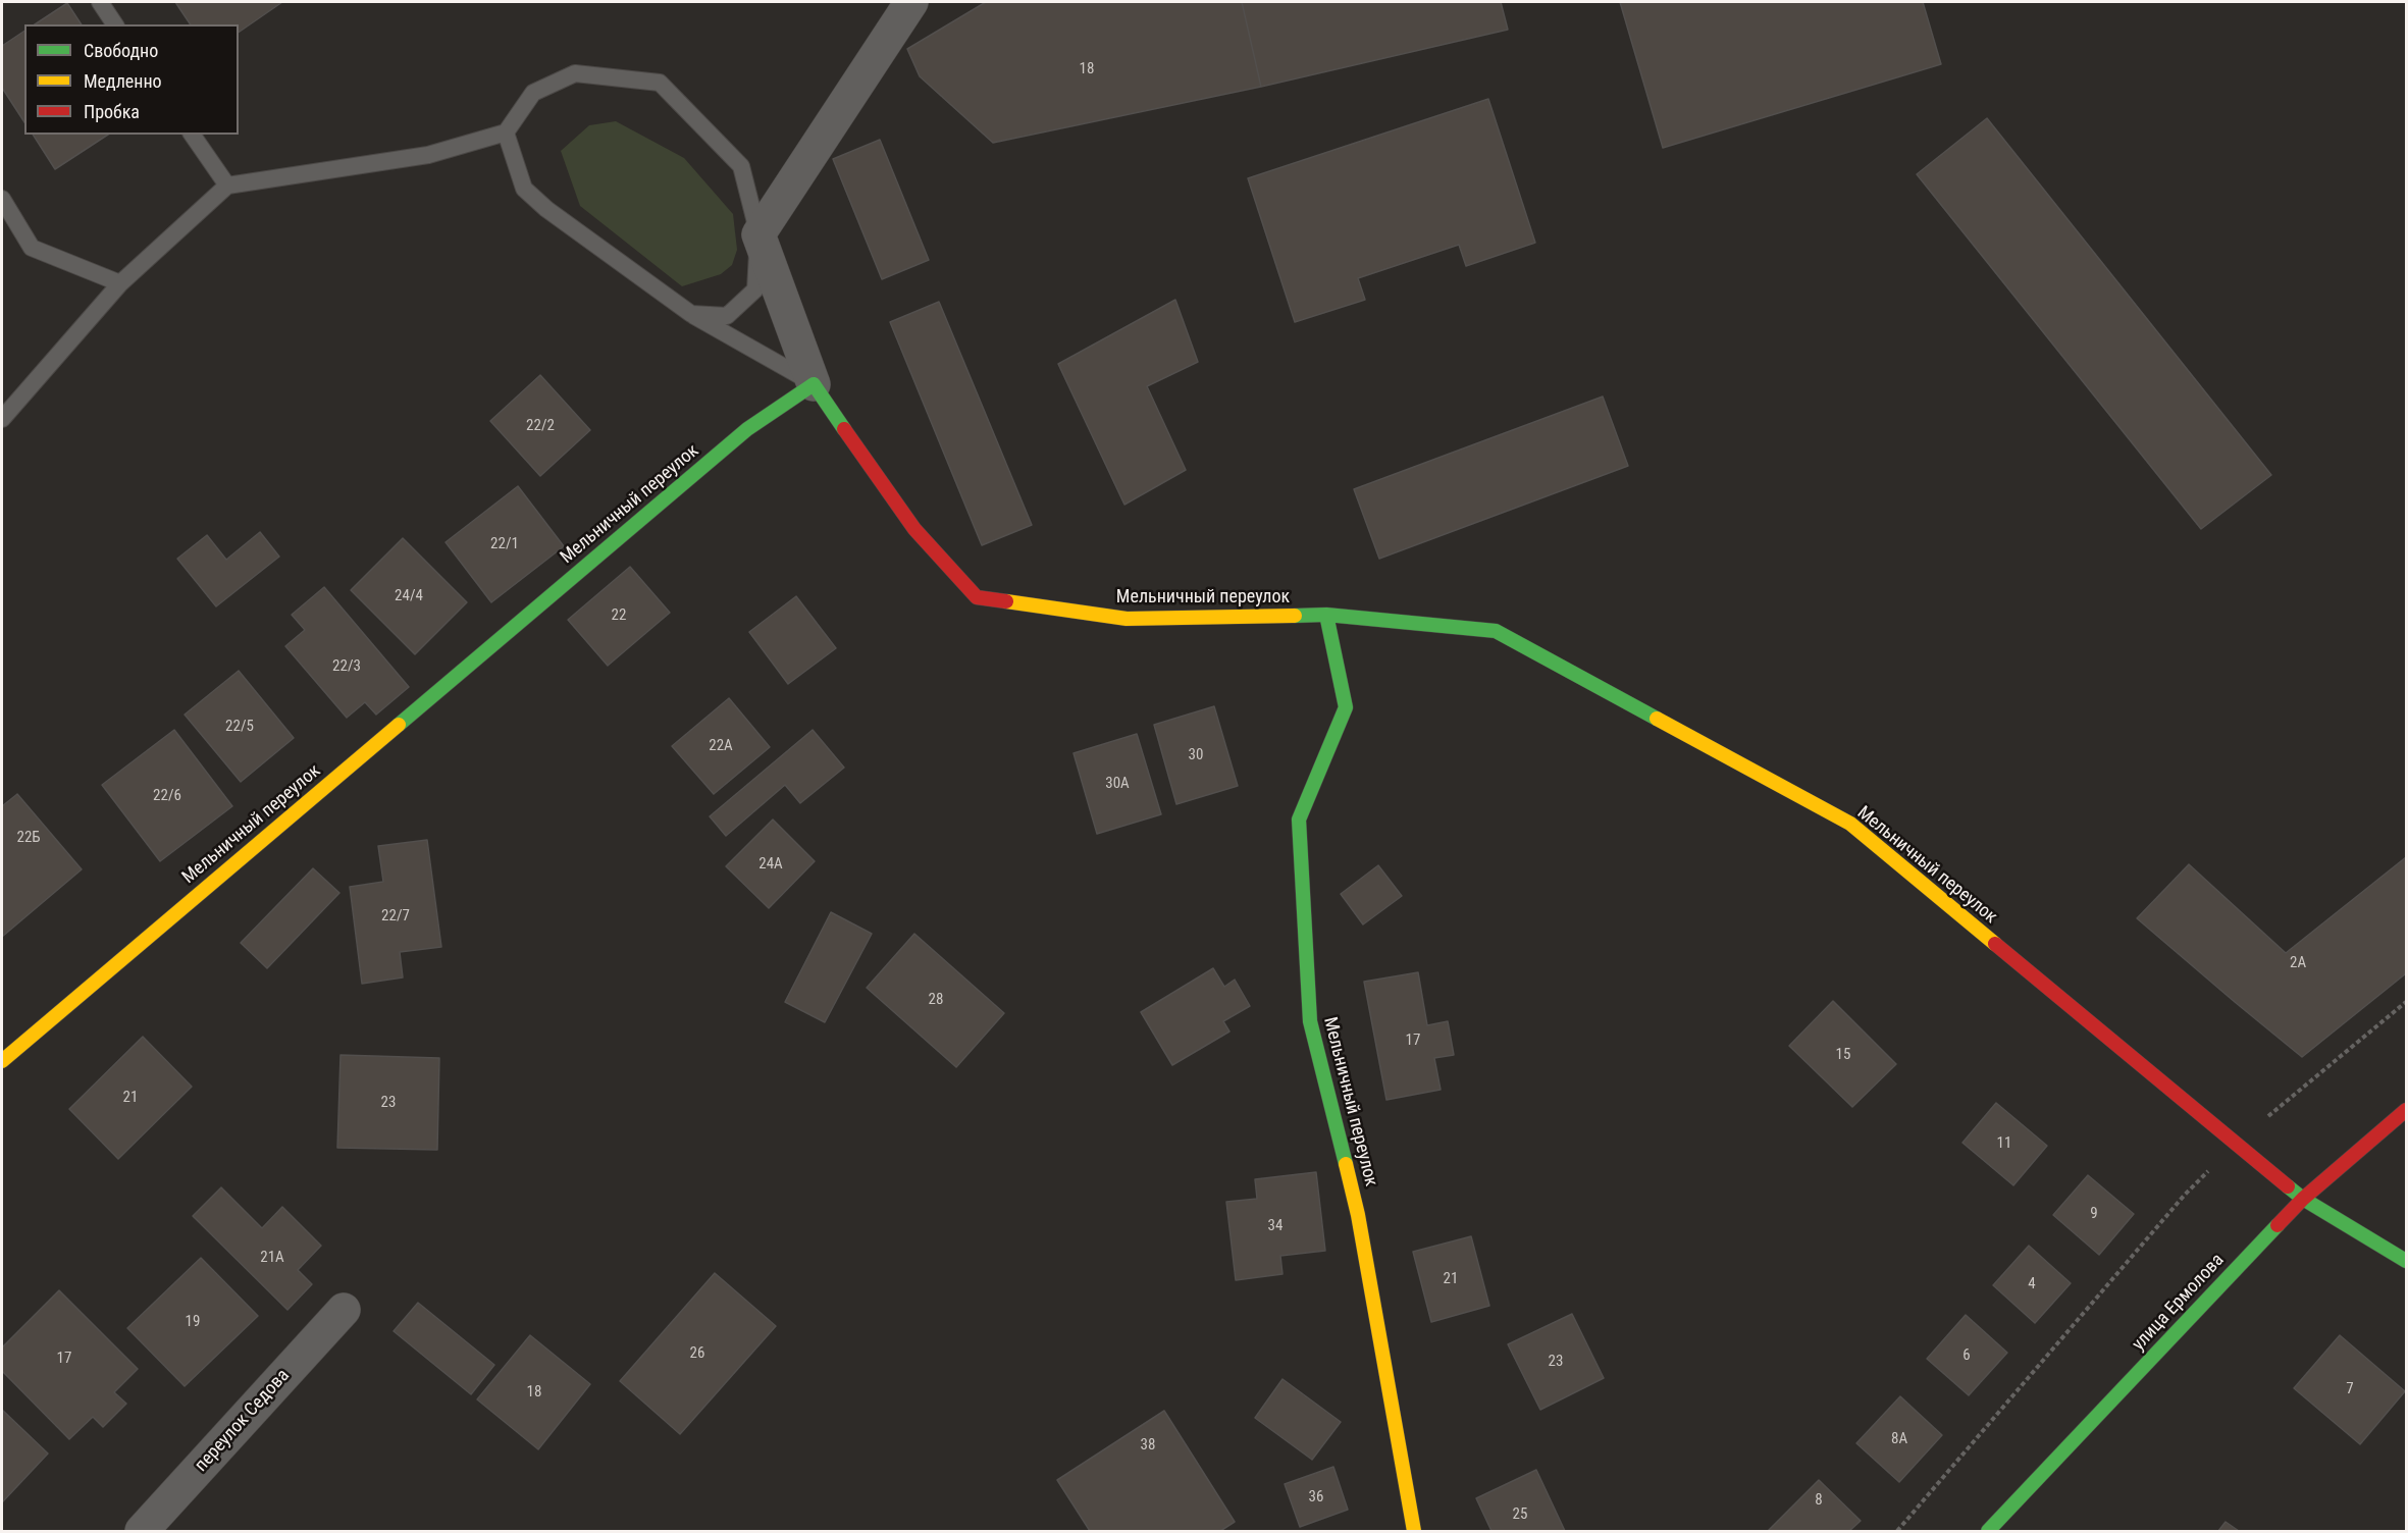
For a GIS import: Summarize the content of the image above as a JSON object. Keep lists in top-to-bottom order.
{
  "streets": {
    "street": ["Мельничный переулок", "улица Ермолова", "переулок Седова"]
  },
  "crossings": [
    ["Мельничный переулок", "улица Ермолова"]
  ],
  "house_numbers": [
    "18",
    "22/2",
    "22/1",
    "24/4",
    "22",
    "22/3",
    "22/5",
    "22А",
    "30",
    "30А",
    "22/6",
    "22Б",
    "24А",
    "22/7",
    "2А",
    "28",
    "17",
    "15",
    "21",
    "23",
    "11",
    "9",
    "34",
    "21А",
    "21",
    "4",
    "19",
    "26",
    "6",
    "17",
    "23",
    "7",
    "18",
    "8А",
    "38",
    "36",
    "8",
    "25"
  ],
  "legend": ["Свободно", "Медленно", "Пробка"]
}
